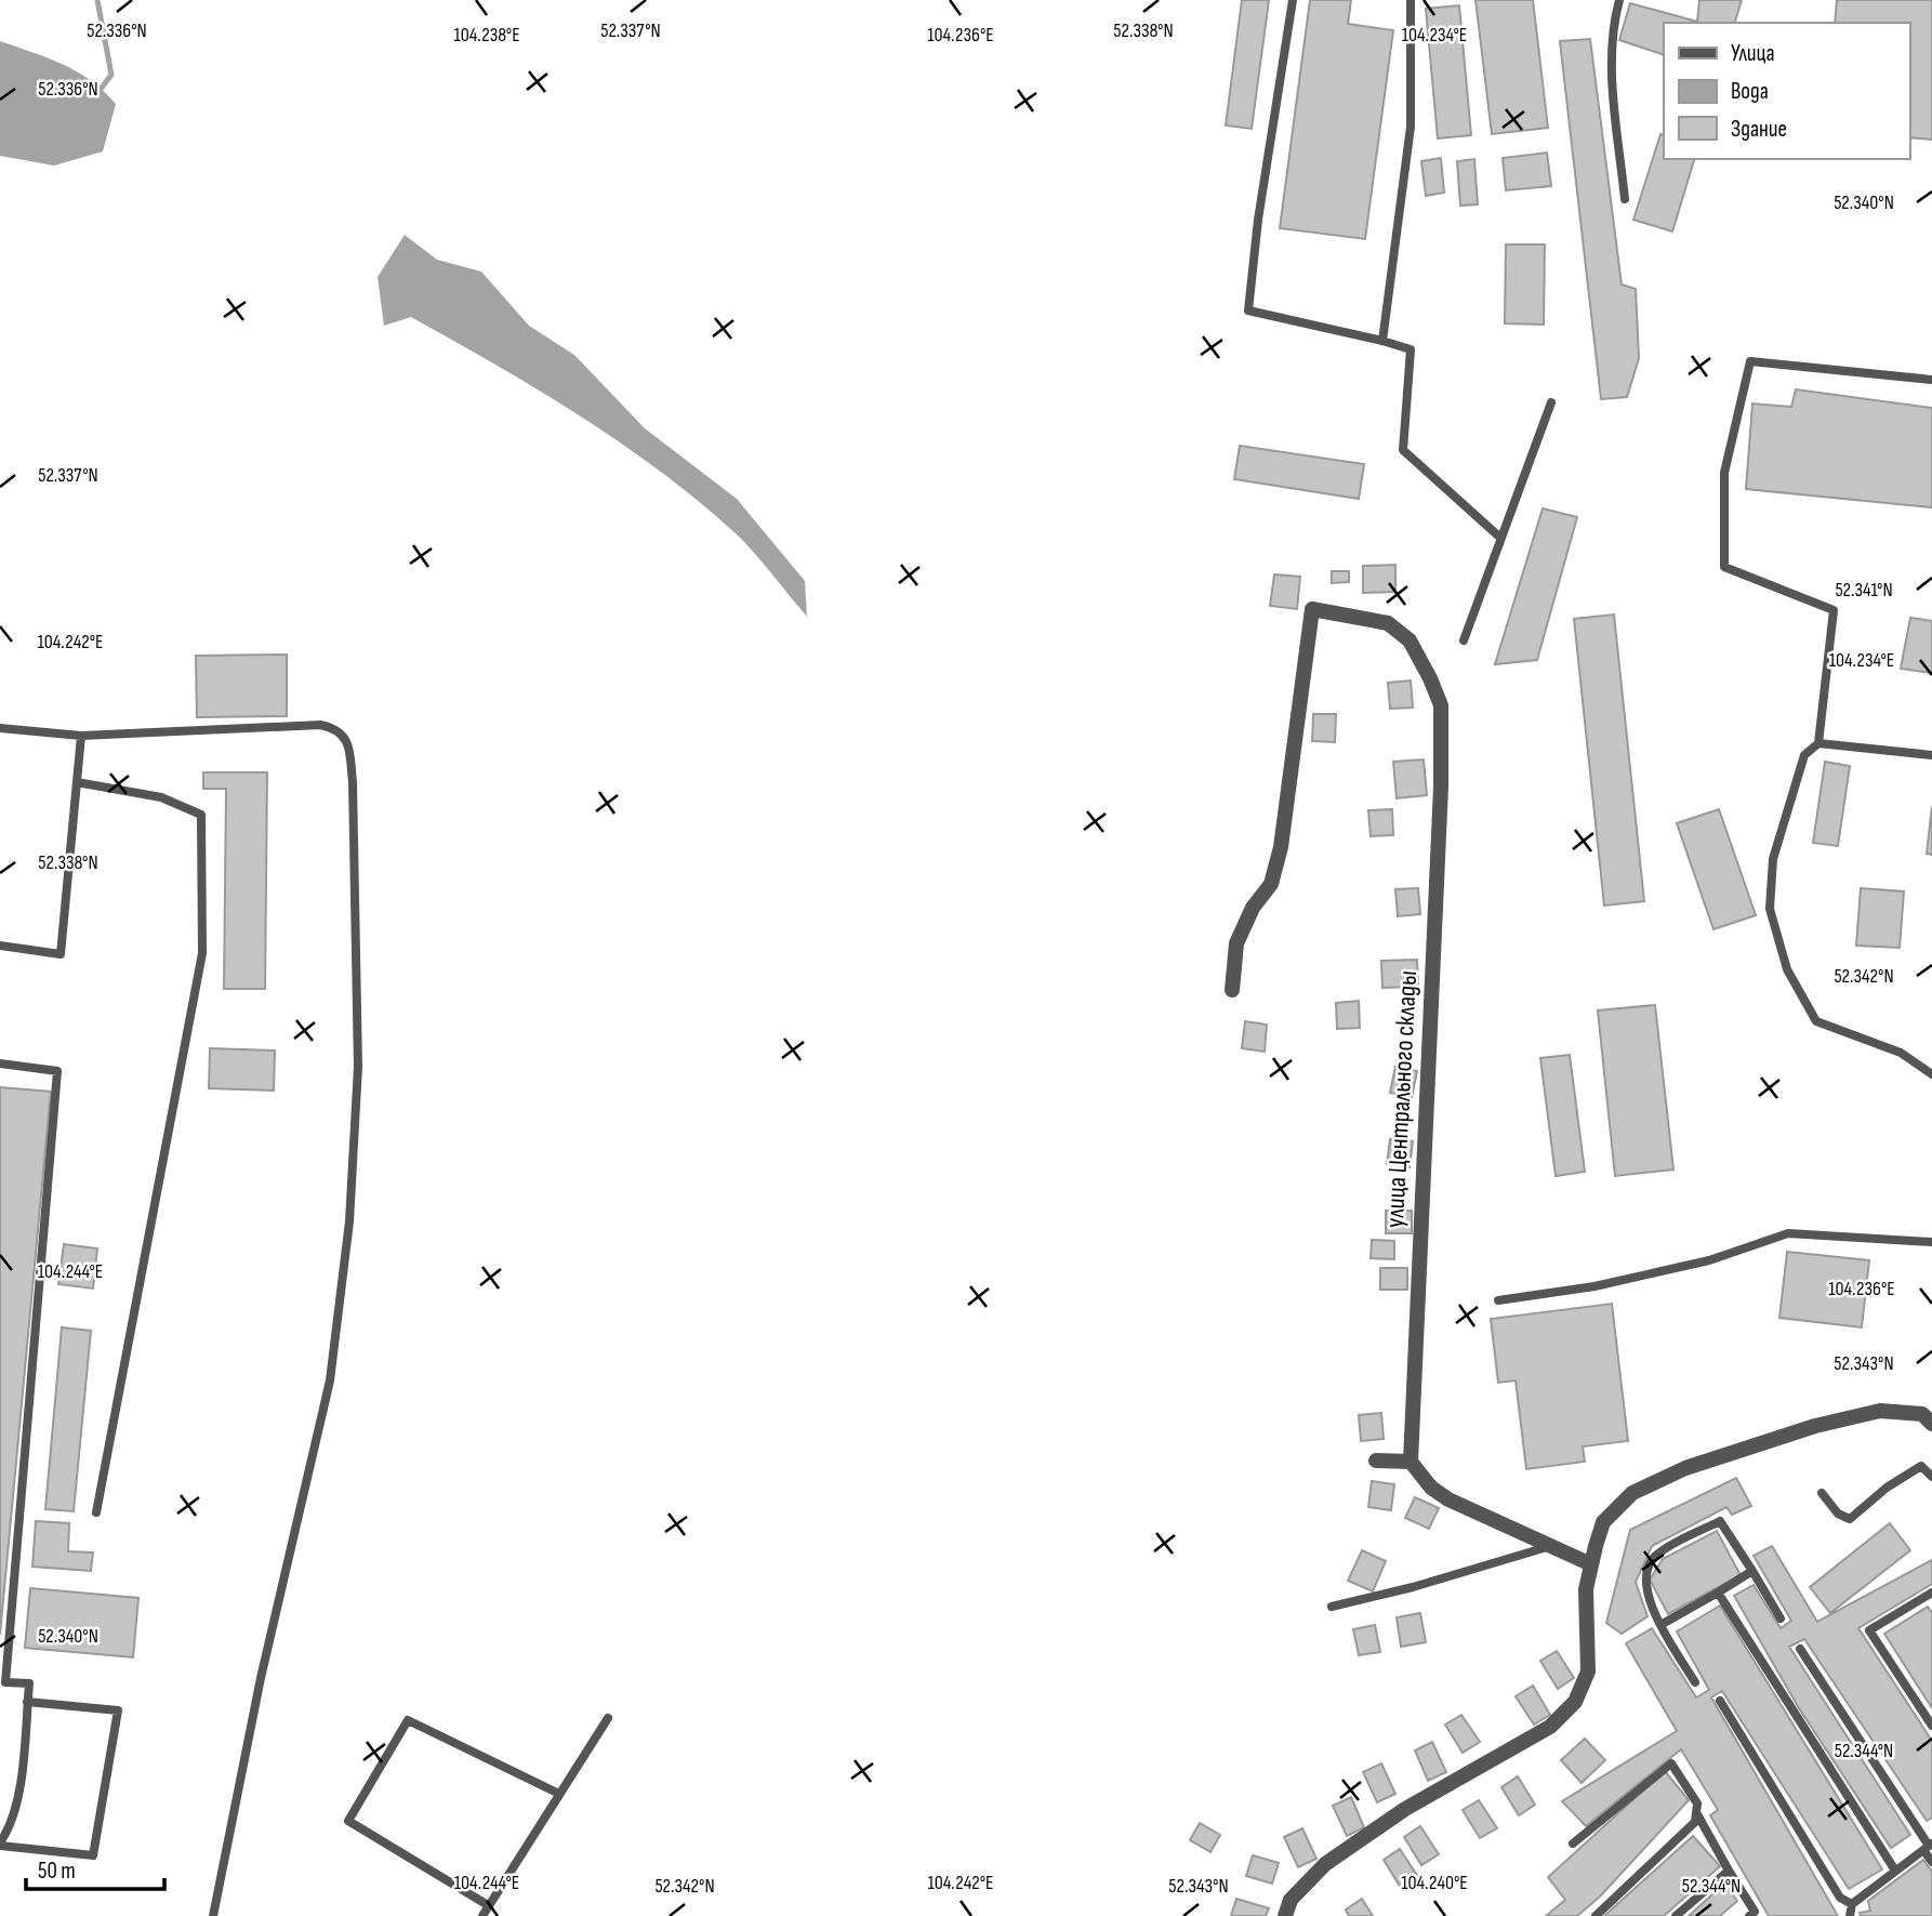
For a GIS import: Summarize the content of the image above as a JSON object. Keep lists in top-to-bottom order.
{
  "streets": {
    "street": ["улица Центрального склады"]
  },
  "legend": ["Улица", "Вода", "Здание"],
  "scale_bar": "50 m",
  "coordinates": [
    "52.336°N",
    "52.337°N",
    "52.338°N",
    "104.238°E",
    "104.236°E",
    "104.234°E",
    "52.340°N",
    "52.341°N",
    "104.242°E",
    "52.342°N",
    "104.244°E",
    "52.343°N",
    "52.344°N",
    "104.240°E"
  ]
}
